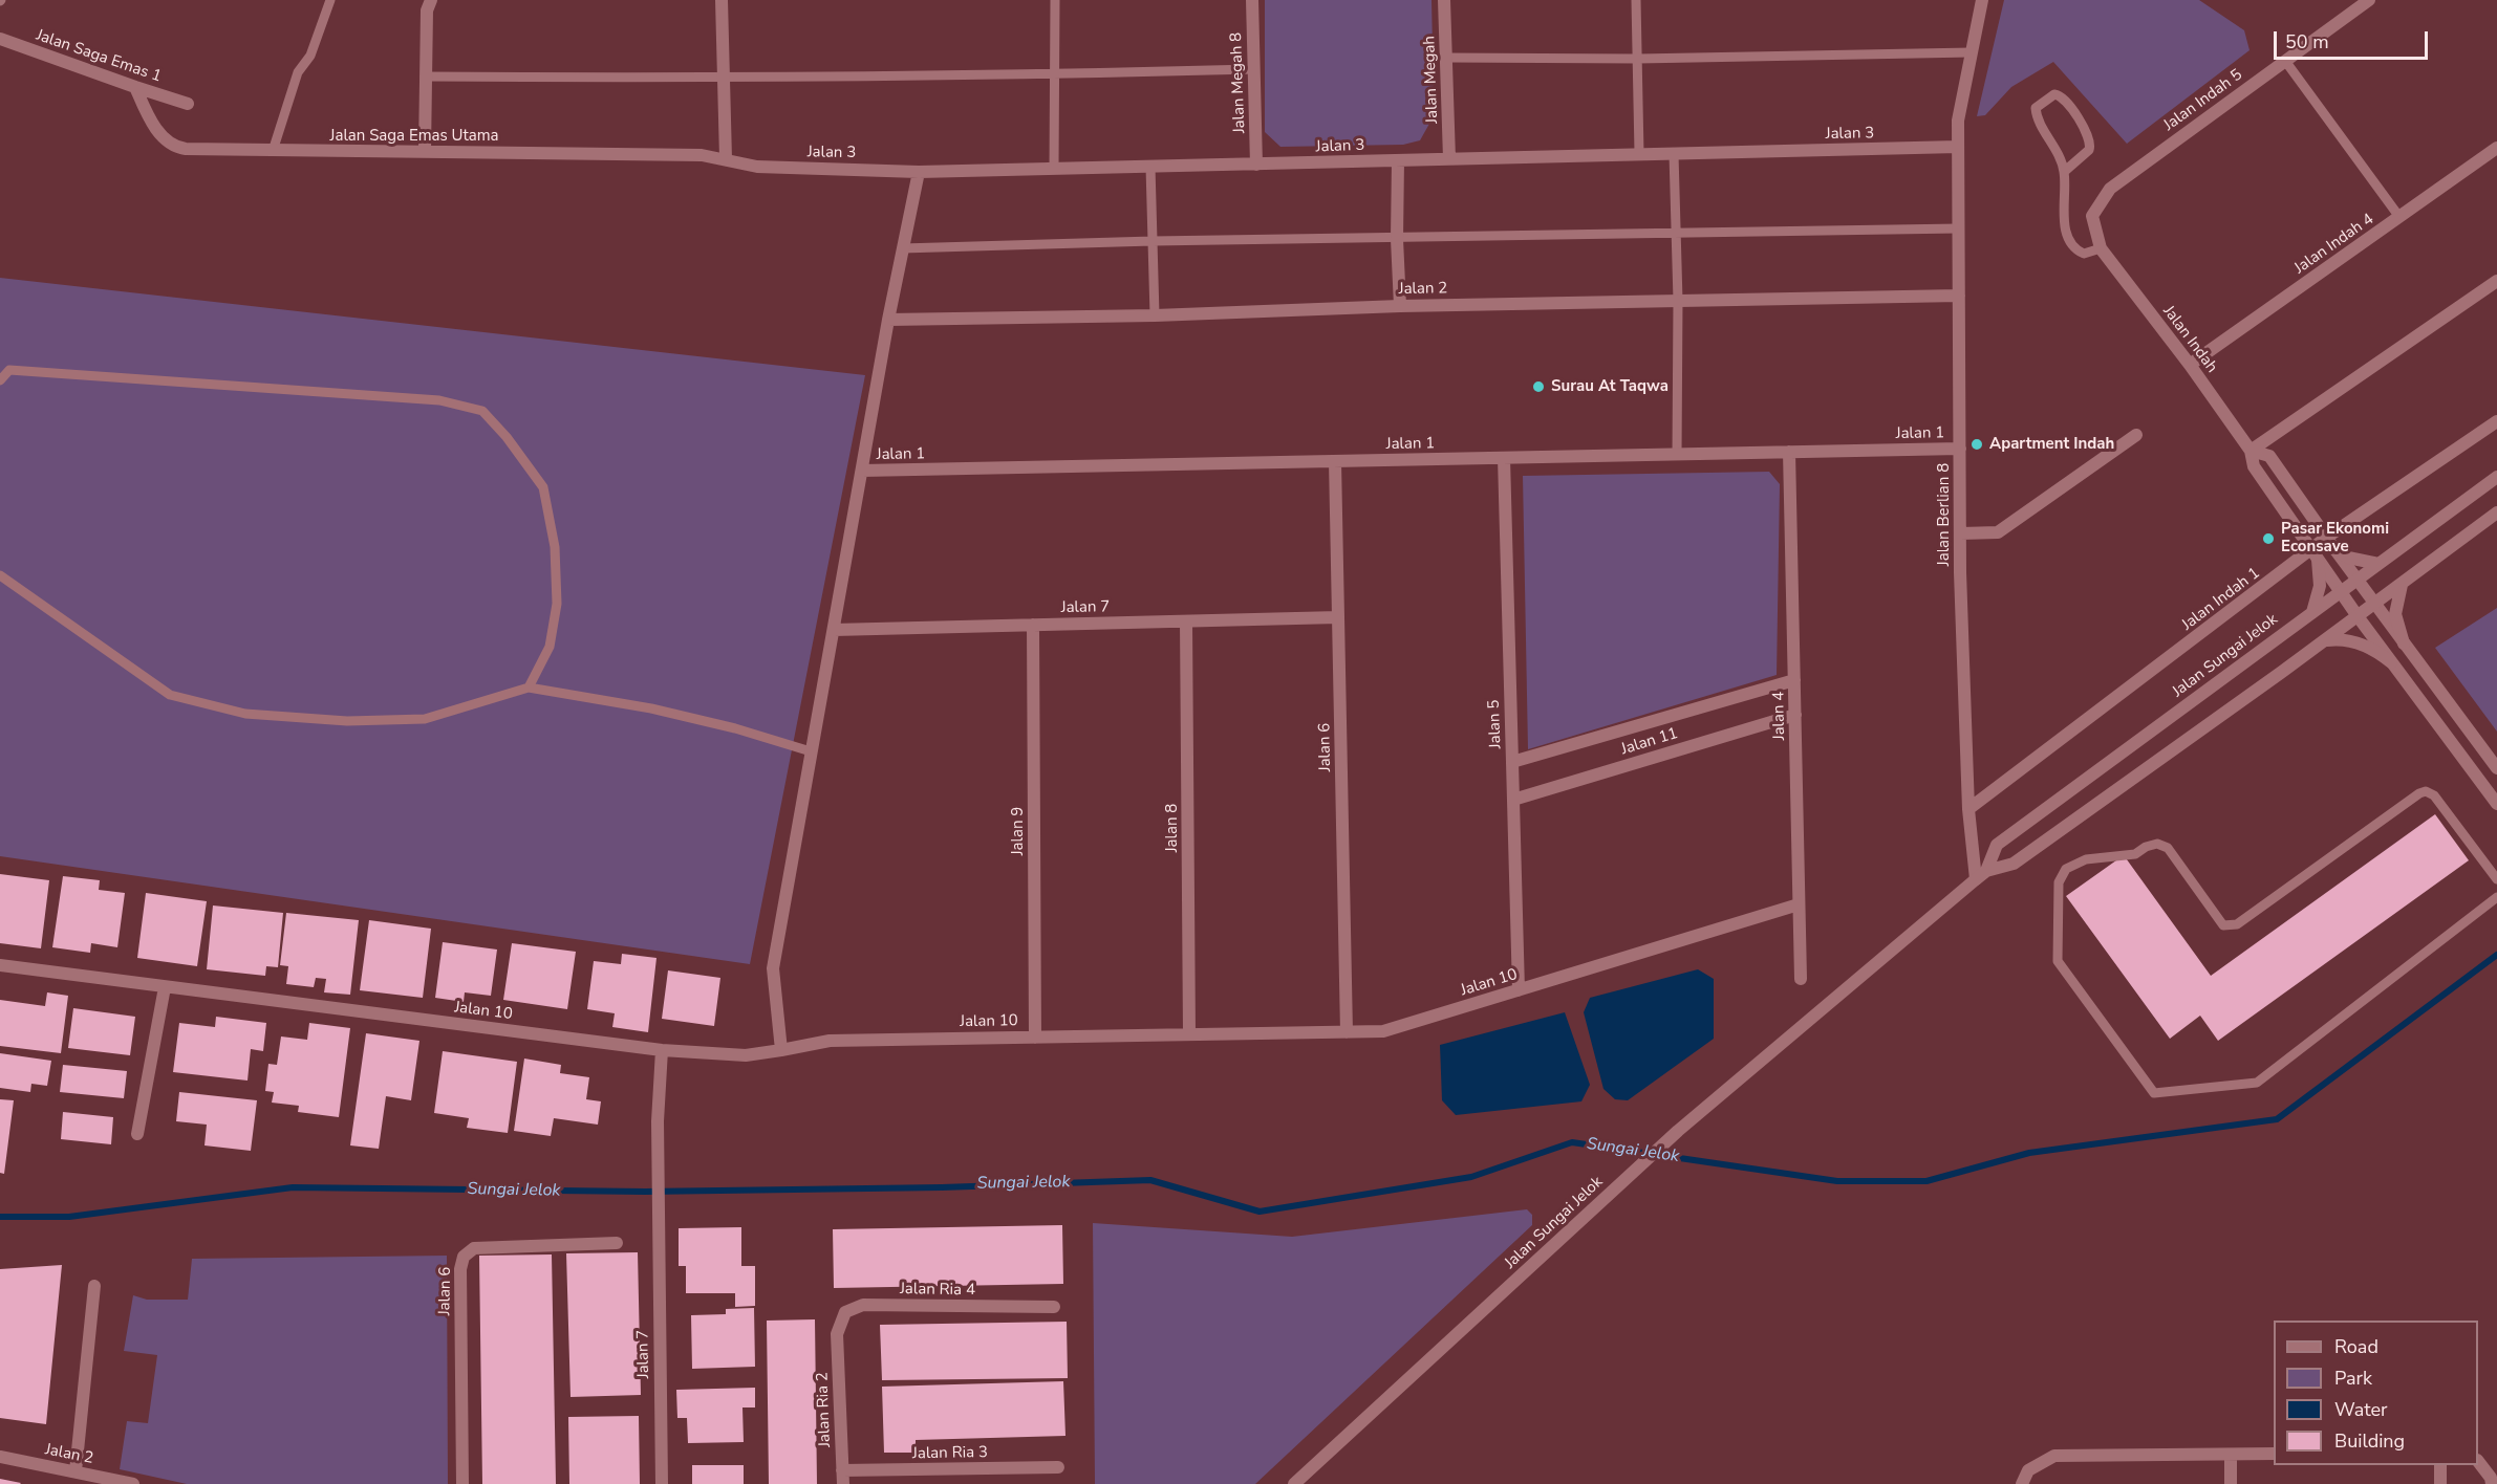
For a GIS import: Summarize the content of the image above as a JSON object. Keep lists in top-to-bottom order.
{
  "streets": {
    "street": [
      "Jalan Saga Emas 1",
      "Jalan Megah",
      "Jalan Megah 8",
      "Jalan Indah 5",
      "Jalan 3",
      "Jalan Saga Emas Utama",
      "Jalan Indah 4",
      "Jalan 2",
      "Jalan Indah",
      "Jalan 1",
      "Jalan Berlian 8",
      "Jalan Indah 1",
      "Jalan 7",
      "Jalan Sungai Jelok",
      "Jalan 4",
      "Jalan 5",
      "Jalan 11",
      "Jalan 6",
      "Jalan 8",
      "Jalan 9",
      "Jalan 10",
      "Jalan Ria 4",
      "Jalan Ria 2",
      "Jalan Ria 3"
    ]
  },
  "crossings": [
    ["Jalan Saga Emas 1", "Jalan Saga Emas Utama"],
    ["Jalan Megah", "Jalan 3"],
    ["Jalan Megah 8", "Jalan 3"],
    ["Jalan Indah 5", "Jalan Indah"],
    ["Jalan 3", "Jalan Saga Emas Utama"],
    ["Jalan 3", "Jalan Berlian 8"],
    ["Jalan Indah 4", "Jalan Indah"],
    ["Jalan 2", "Jalan Berlian 8"],
    ["Jalan Indah", "Jalan Indah 1"],
    ["Jalan Indah", "Jalan Sungai Jelok"],
    ["Jalan 1", "Jalan Berlian 8"],
    ["Jalan 1", "Jalan 4"],
    ["Jalan 1", "Jalan 5"],
    ["Jalan 1", "Jalan 6"],
    ["Jalan Berlian 8", "Jalan Indah 1"],
    ["Jalan Berlian 8", "Jalan Sungai Jelok"],
    ["Jalan 7", "Jalan 6"],
    ["Jalan 7", "Jalan 8"],
    ["Jalan 7", "Jalan 9"],
    ["Jalan 7", "Jalan 10"],
    ["Jalan 4", "Jalan 11"],
    ["Jalan 4", "Jalan 10"],
    ["Jalan 5", "Jalan 11"],
    ["Jalan 5", "Jalan 10"],
    ["Jalan 6", "Jalan 10"],
    ["Jalan 8", "Jalan 10"],
    ["Jalan 9", "Jalan 10"],
    ["Jalan Ria 4", "Jalan Ria 2"],
    ["Jalan Ria 2", "Jalan Ria 3"]
  ],
  "water": ["Sungai Jelok"],
  "places": ["Surau At Taqwa", "Apartment Indah", "Pasar Ekonomi Econsave"],
  "legend": [
    "Road",
    "Park",
    "Water",
    "Building"
  ],
  "scale_bar": "50 m"
}
